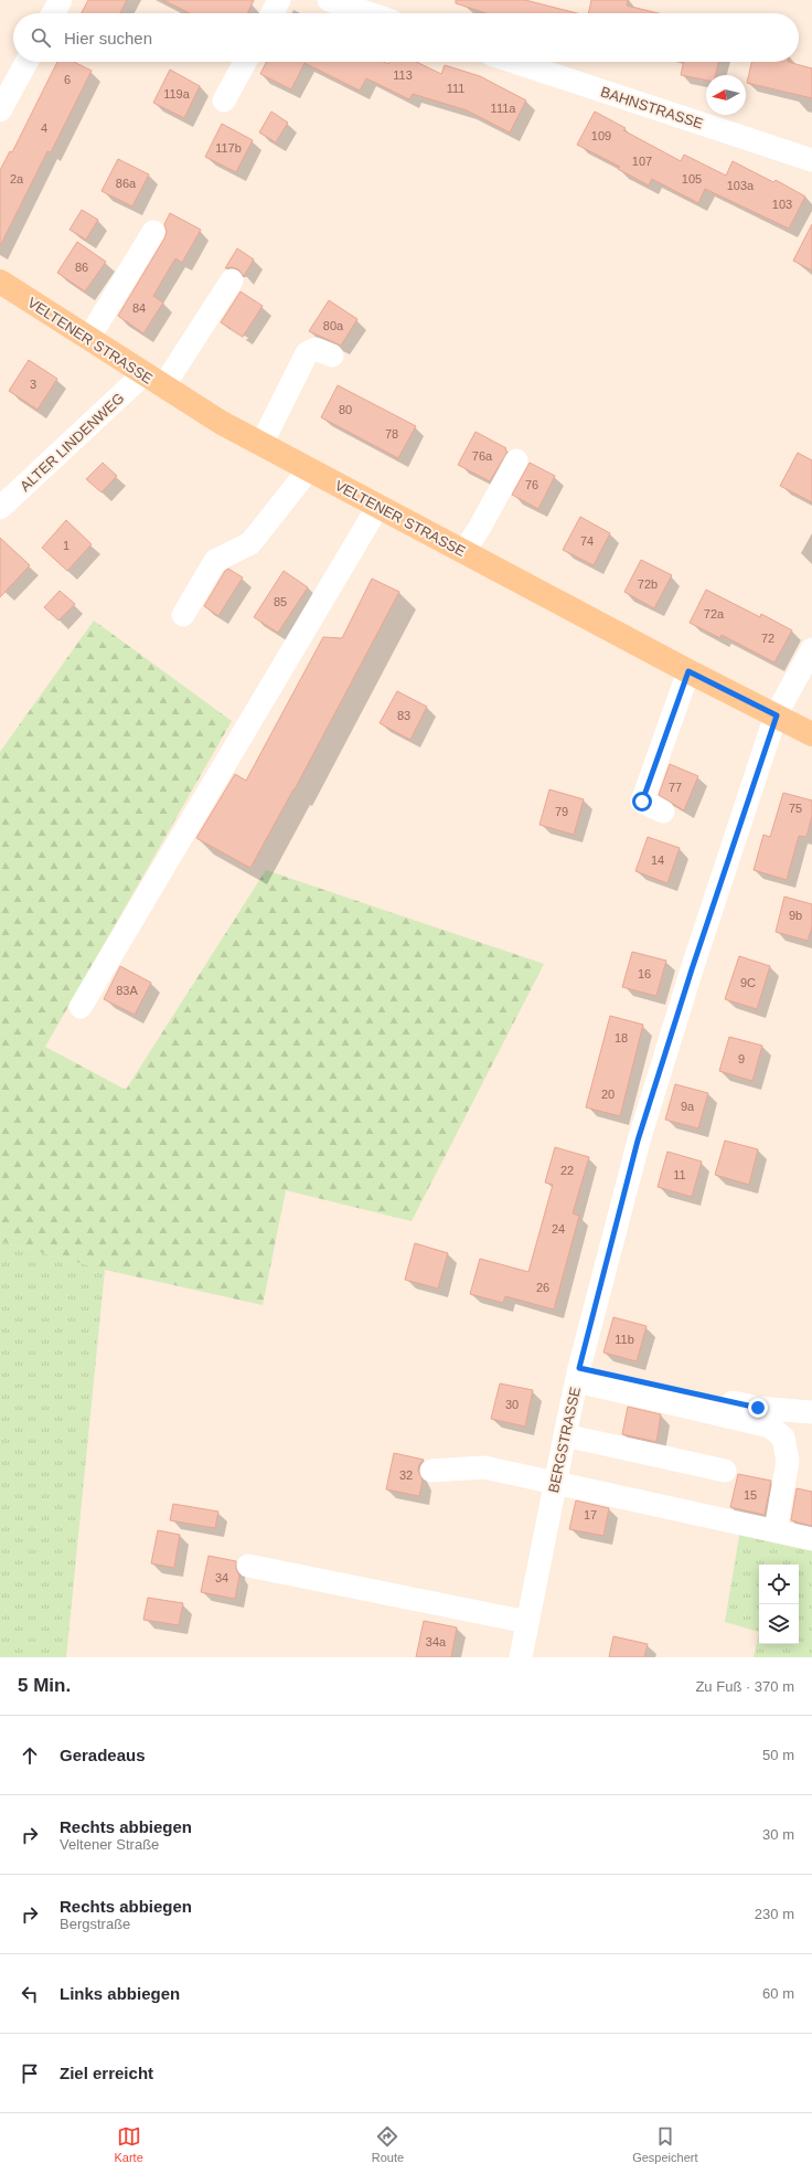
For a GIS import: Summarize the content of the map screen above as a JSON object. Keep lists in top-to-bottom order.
{
  "streets": {
    "main road": ["VELTENER STRASSE"],
    "street": ["BAHNSTRASSE", "ALTER LINDENWEG", "BERGSTRASSE"]
  },
  "crossings": [
    ["VELTENER STRASSE", "ALTER LINDENWEG"],
    ["VELTENER STRASSE", "BERGSTRASSE"]
  ],
  "house_numbers": [
    "113",
    "6",
    "111",
    "119a",
    "111a",
    "4",
    "109",
    "117b",
    "107",
    "2a",
    "105",
    "86a",
    "103a",
    "103",
    "86",
    "84",
    "80a",
    "3",
    "80",
    "78",
    "76a",
    "76",
    "74",
    "1",
    "72b",
    "85",
    "72a",
    "72",
    "83",
    "77",
    "75",
    "79",
    "14",
    "9b",
    "16",
    "9C",
    "83A",
    "18",
    "9",
    "20",
    "9a",
    "22",
    "11",
    "24",
    "26",
    "11b",
    "30",
    "32",
    "15",
    "17",
    "34",
    "34a"
  ],
  "north": "left",
  "page": {
    "search": "Hier suchen",
    "heading": ["5 Min.", "Zu Fuß · 370 m"],
    "list": [
      ["Geradeaus", "50 m"],
      ["Rechts abbiegen", "Veltener Straße", "30 m"],
      ["Rechts abbiegen", "Bergstraße", "230 m"],
      ["Links abbiegen", "60 m"],
      "Ziel erreicht"
    ],
    "nav": ["Karte", "Route", "Gespeichert"]
  }
}
